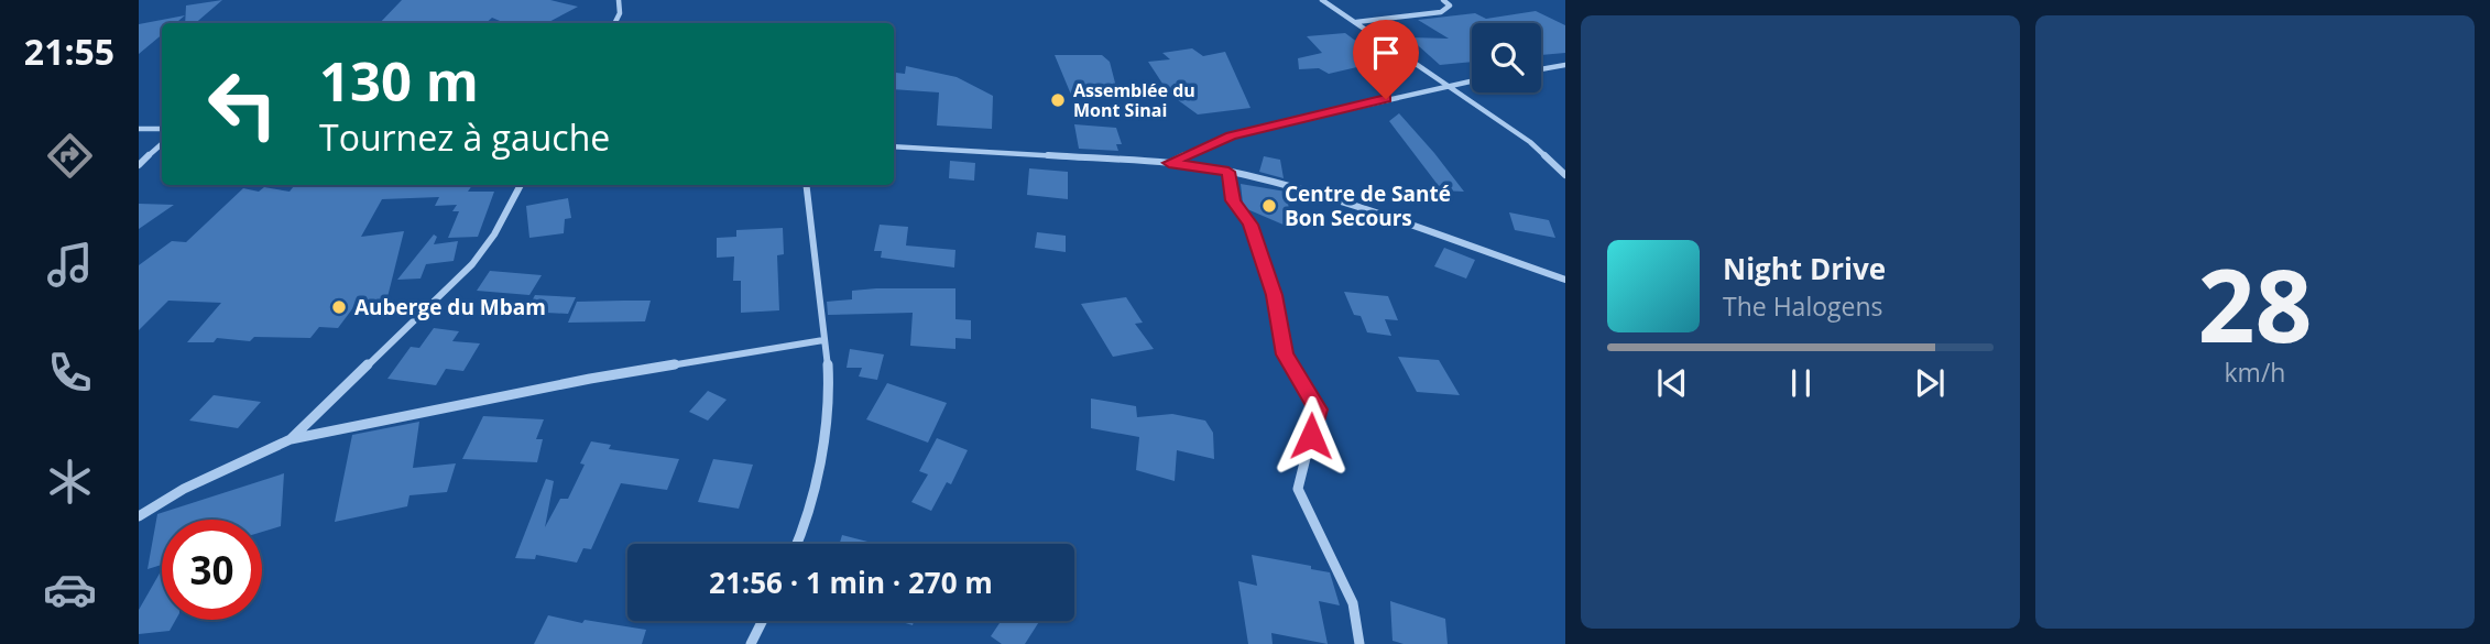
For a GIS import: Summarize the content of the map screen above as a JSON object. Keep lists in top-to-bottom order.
{
  "places": ["Assemblée du Mont Sinai", "Centre de Santé Bon Secours", "Auberge du Mbam"],
  "page": {
    "tabs": "21:55",
    "tile": ["28", "km/h"],
    "turn": ["130 m", "Tournez à gauche"],
    "song": ["Night Drive", "The Halogens"],
    "limit": "30",
    "trip": "21:56 · 1 min · 270 m"
  }
}
